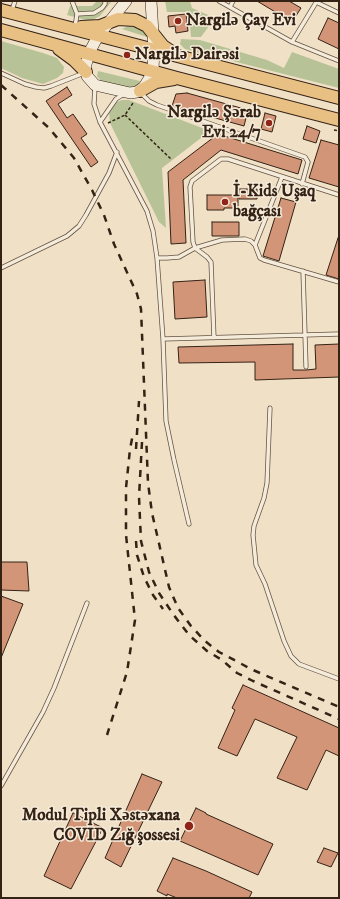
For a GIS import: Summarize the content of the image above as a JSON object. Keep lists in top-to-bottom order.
{
  "places": [
    "Nargilə Çay Evi",
    "Nargilə Dairəsi",
    "Nargilə Şərab Evi 24/7",
    "İ-Kids Uşaq bağçası",
    "Modul Tipli Xəstəxana COVID Zığ şossesi"
  ]
}
